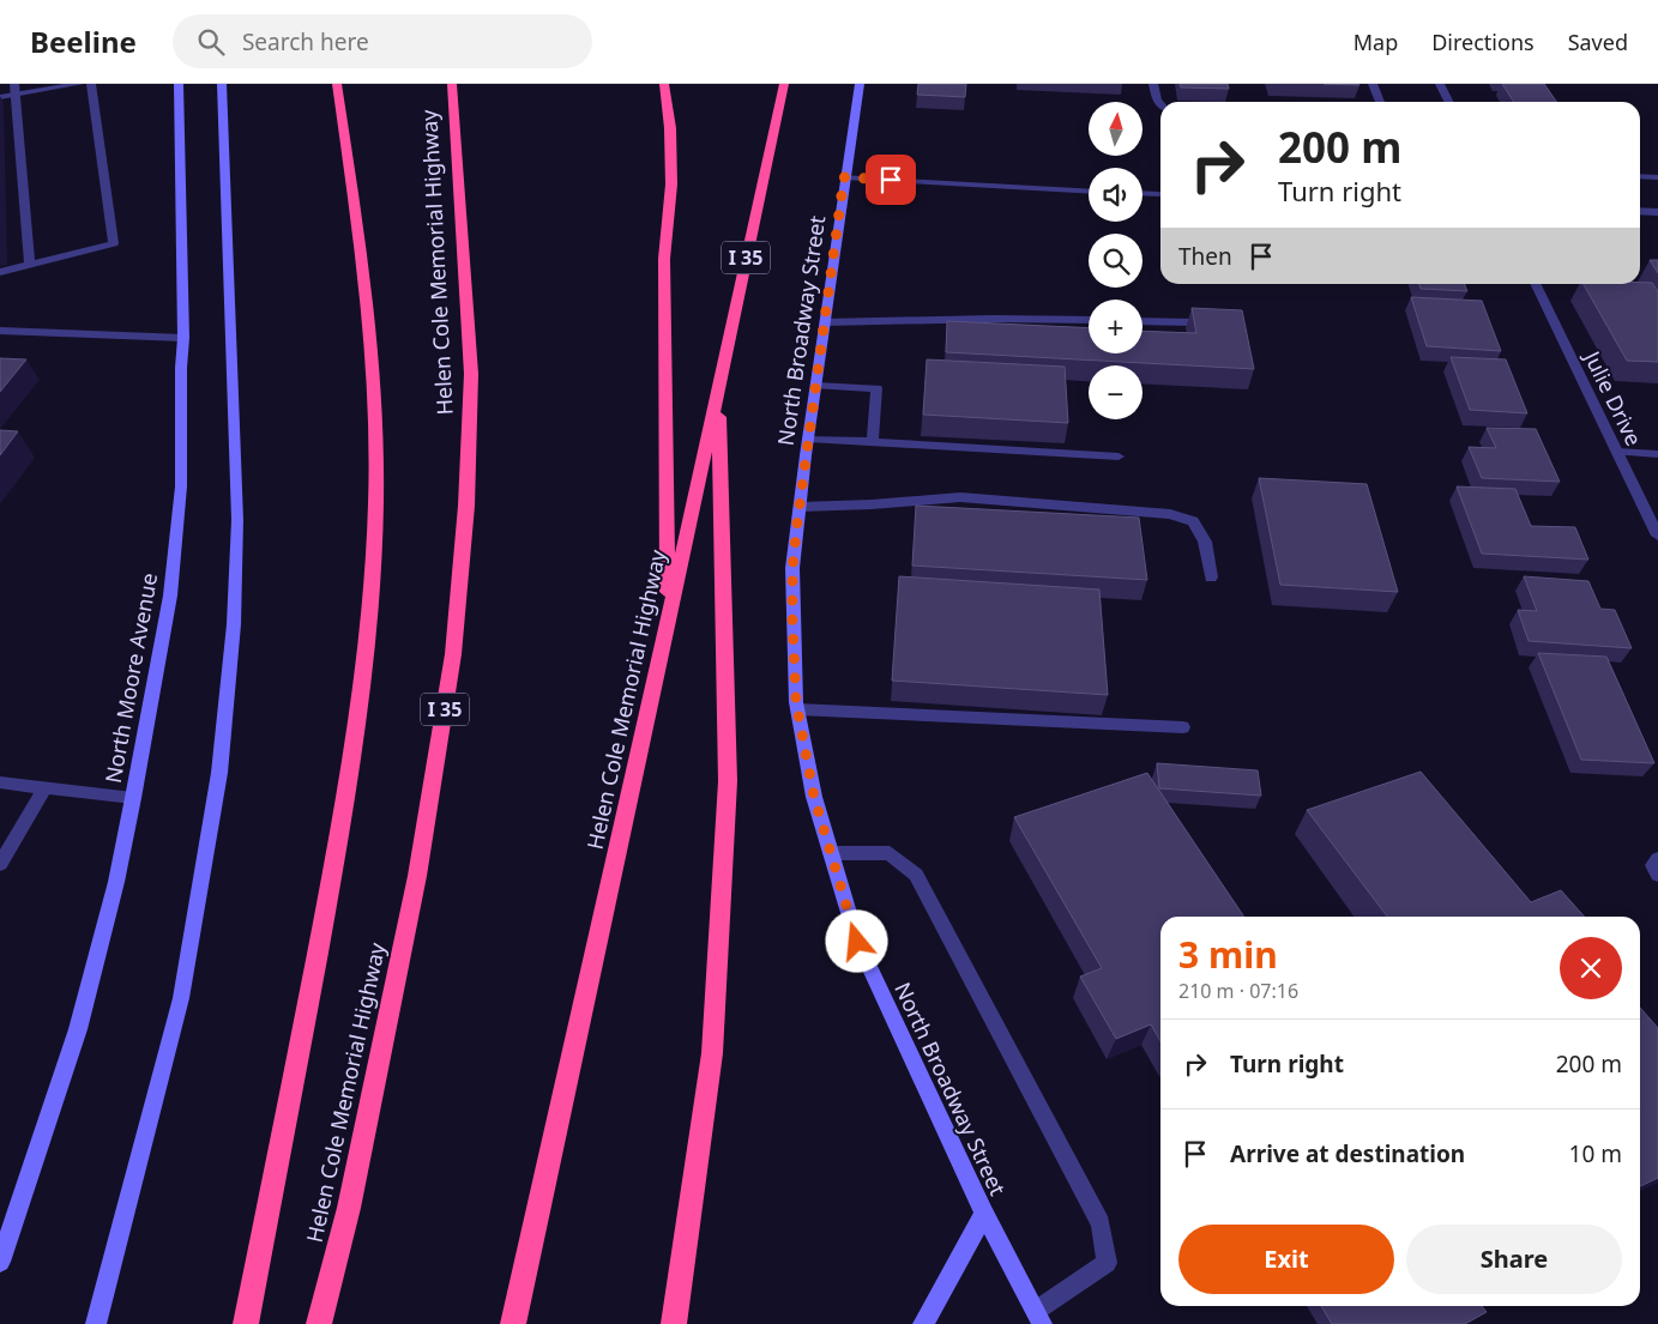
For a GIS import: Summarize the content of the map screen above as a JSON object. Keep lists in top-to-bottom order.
{
  "streets": {
    "highway": ["I 35", "Helen Cole Memorial Highway"],
    "main road": ["North Broadway Street", "North Moore Avenue"],
    "street": ["Julie Drive"]
  },
  "north": "top",
  "page": {
    "header": "Beeline",
    "search": "Search here",
    "nav": ["Map", "Directions", "Saved"],
    "map_buttons": ["+", "−"],
    "turn": ["200 m", "Turn right"],
    "then": "Then",
    "heading": ["3 min", "210 m · 07:16"],
    "list": [
      {
        "name": "Turn right",
        "value": "200 m"
      },
      {
        "name": "Arrive at destination",
        "value": "10 m"
      }
    ],
    "buttons": ["Exit", "Share"]
  }
}
